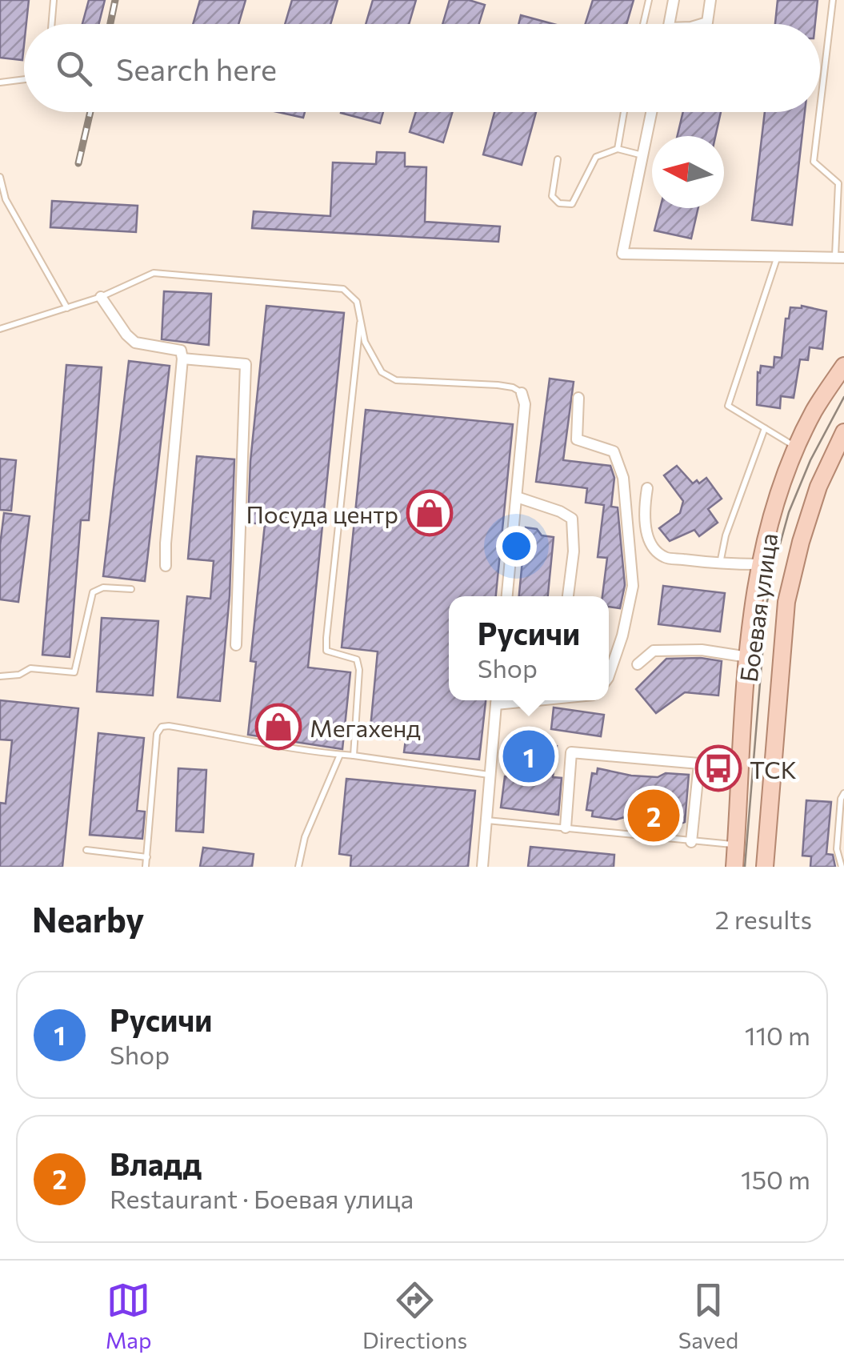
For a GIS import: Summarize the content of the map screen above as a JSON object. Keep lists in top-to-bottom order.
{
  "streets": {
    "main road": ["Боевая улица"]
  },
  "places": {
    "shop": ["Посуда центр", "Мегахенд"],
    "bus stop": ["ТСК"]
  },
  "north": "left",
  "page": {
    "search": "Search here",
    "popup": ["Русичи", "Shop"],
    "pins": ["1", "2"],
    "heading": ["Nearby", "2 results"],
    "list": [
      {
        "mark": "1",
        "name": "Русичи",
        "note": "Shop",
        "value": "110 m"
      },
      {
        "mark": "2",
        "name": "Владд",
        "note": "Restaurant · Боевая улица",
        "value": "150 m"
      }
    ],
    "nav": ["Map", "Directions", "Saved"]
  }
}
